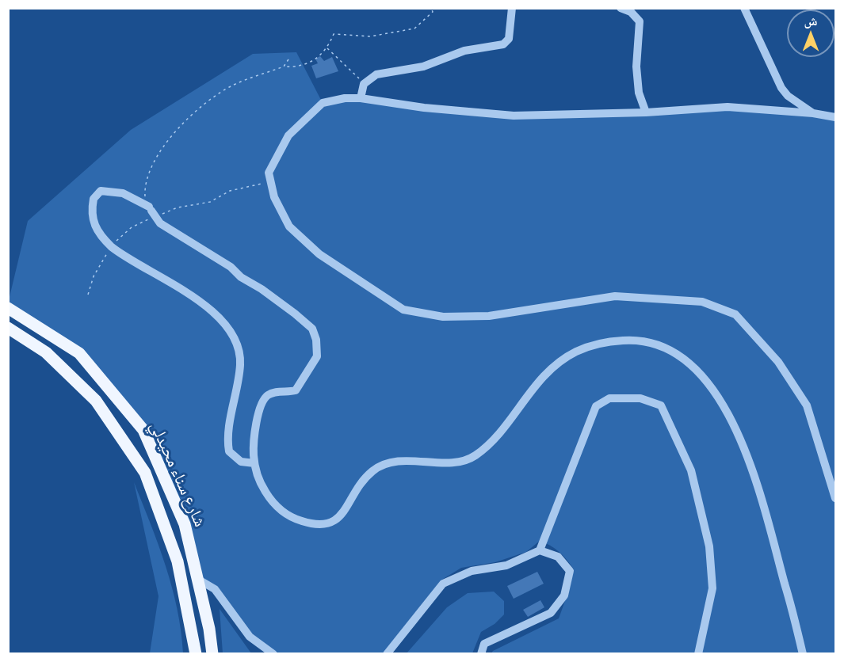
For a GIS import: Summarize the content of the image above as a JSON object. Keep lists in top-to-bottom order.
{
  "streets": {
    "main road": ["شارع سناء محيدلي"]
  },
  "north": "top"
}
